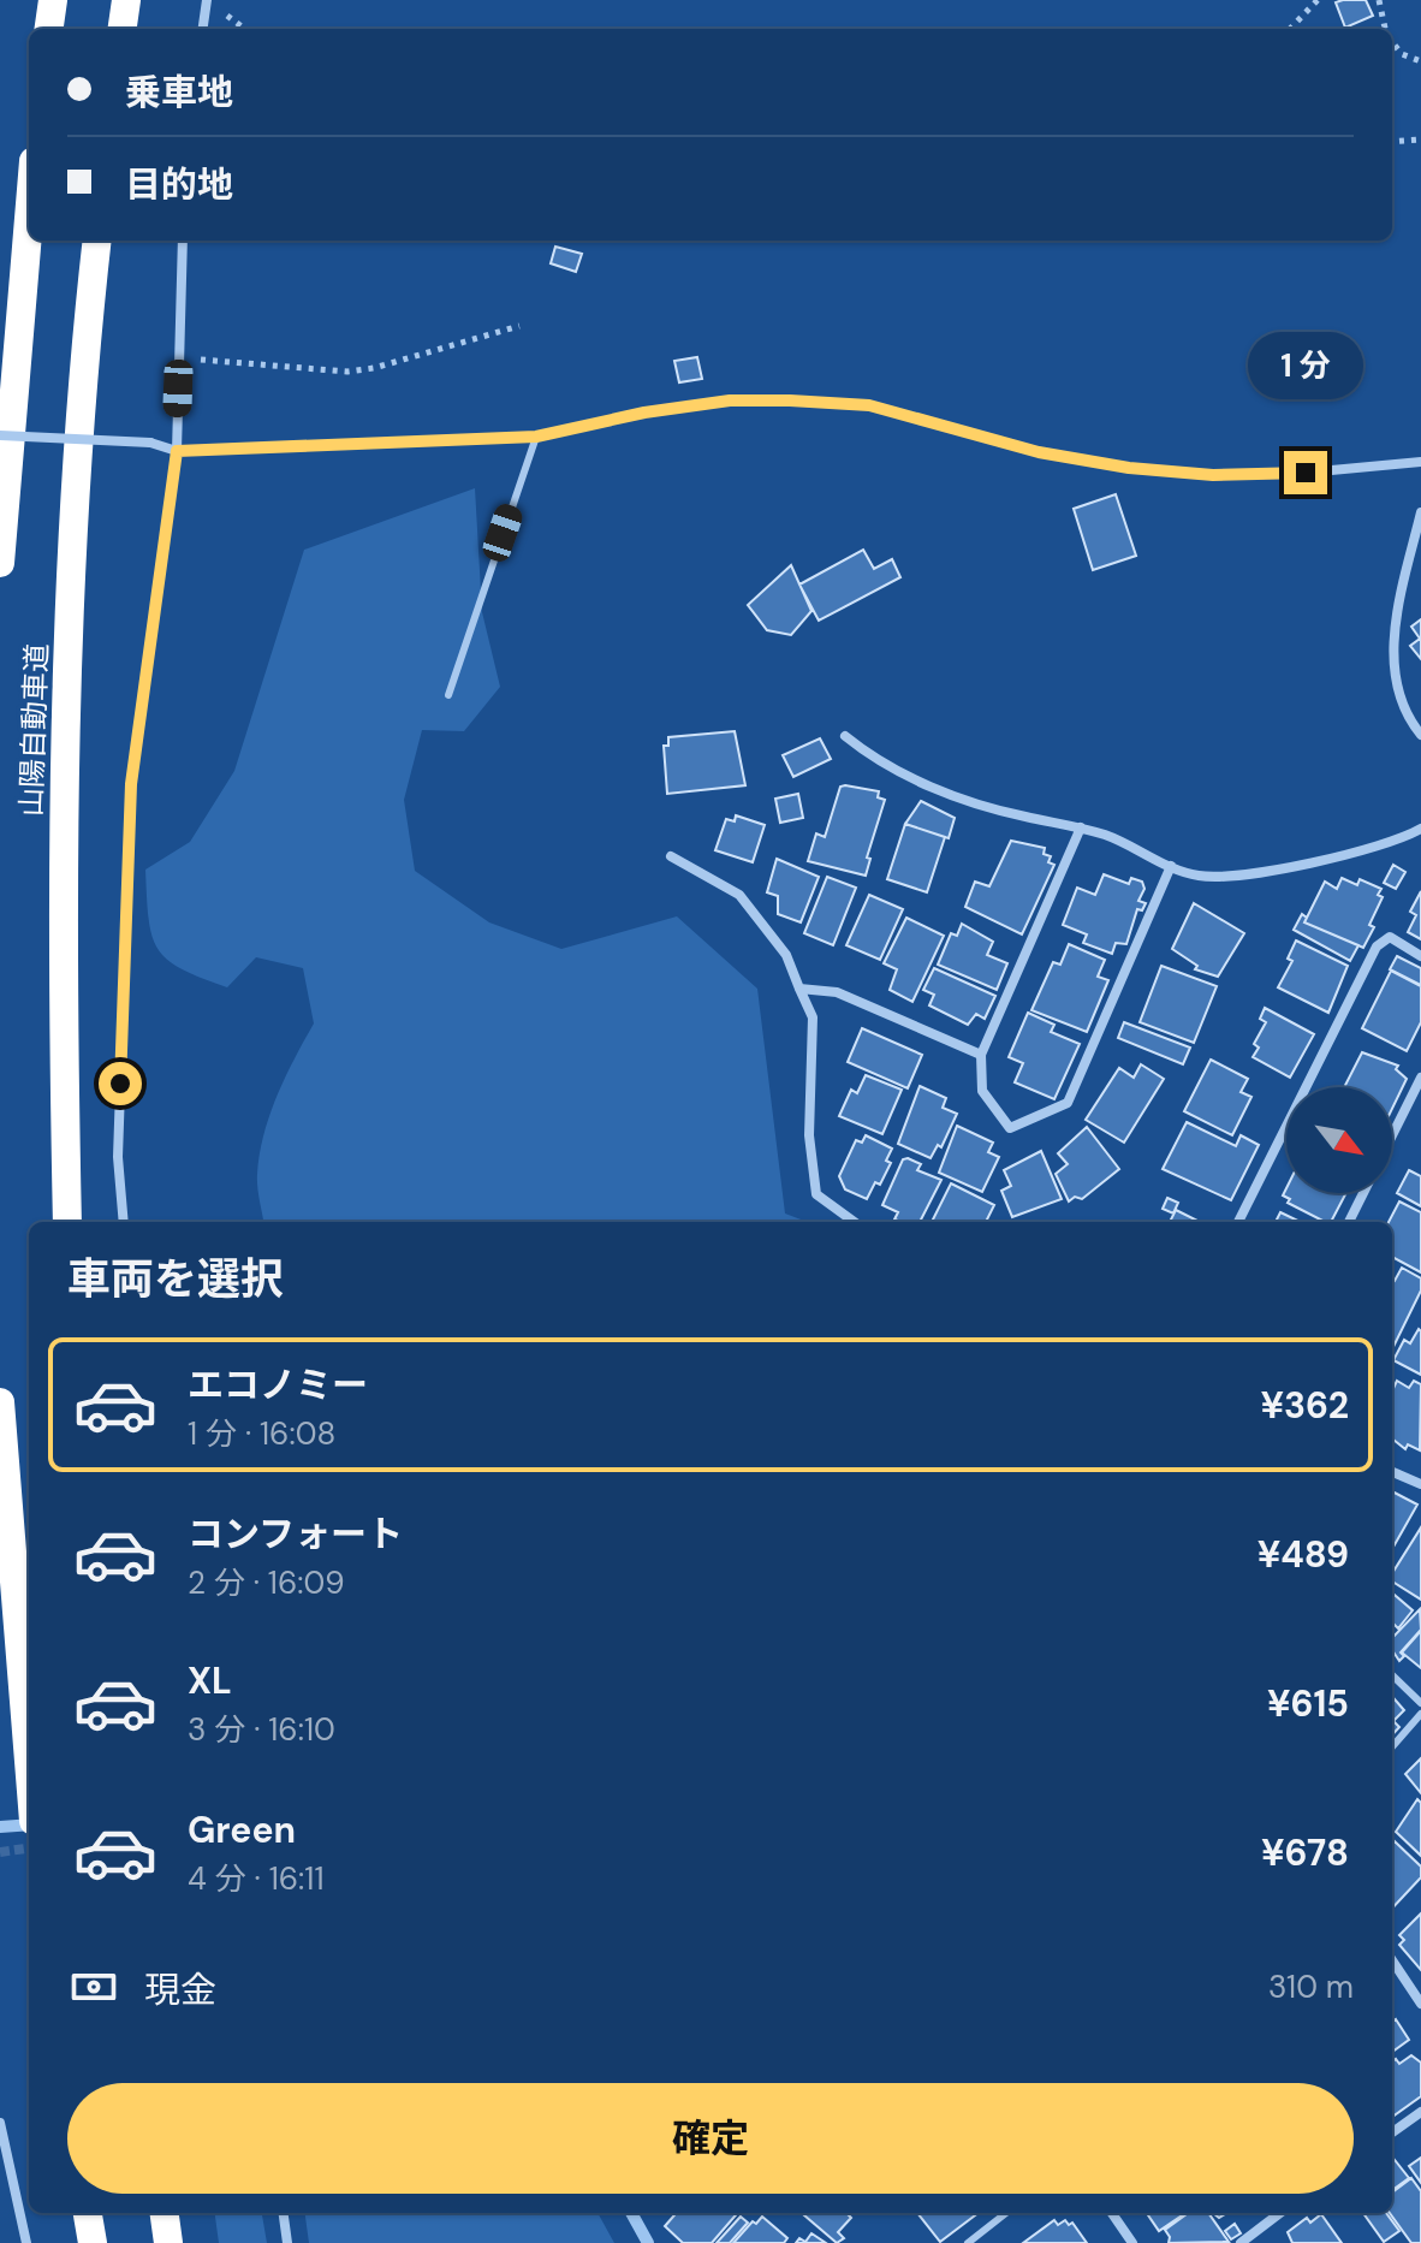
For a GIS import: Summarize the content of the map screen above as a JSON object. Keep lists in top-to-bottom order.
{
  "streets": {
    "highway": ["山陽自動車道"]
  },
  "north": "bottom right",
  "page": {
    "banner": ["乗車地", "目的地"],
    "bubble": "1 分",
    "heading": "車両を選択",
    "list": [
      {
        "name": "エコノミー",
        "note": "1 分 · 16:08",
        "value": "¥362"
      },
      {
        "name": "コンフォート",
        "note": "2 分 · 16:09",
        "value": "¥489"
      },
      {
        "name": "XL",
        "note": "3 分 · 16:10",
        "value": "¥615"
      },
      {
        "name": "Green",
        "note": "4 分 · 16:11",
        "value": "¥678"
      }
    ],
    "pay": ["現金", "310 m"],
    "buttons": "確定"
  }
}
